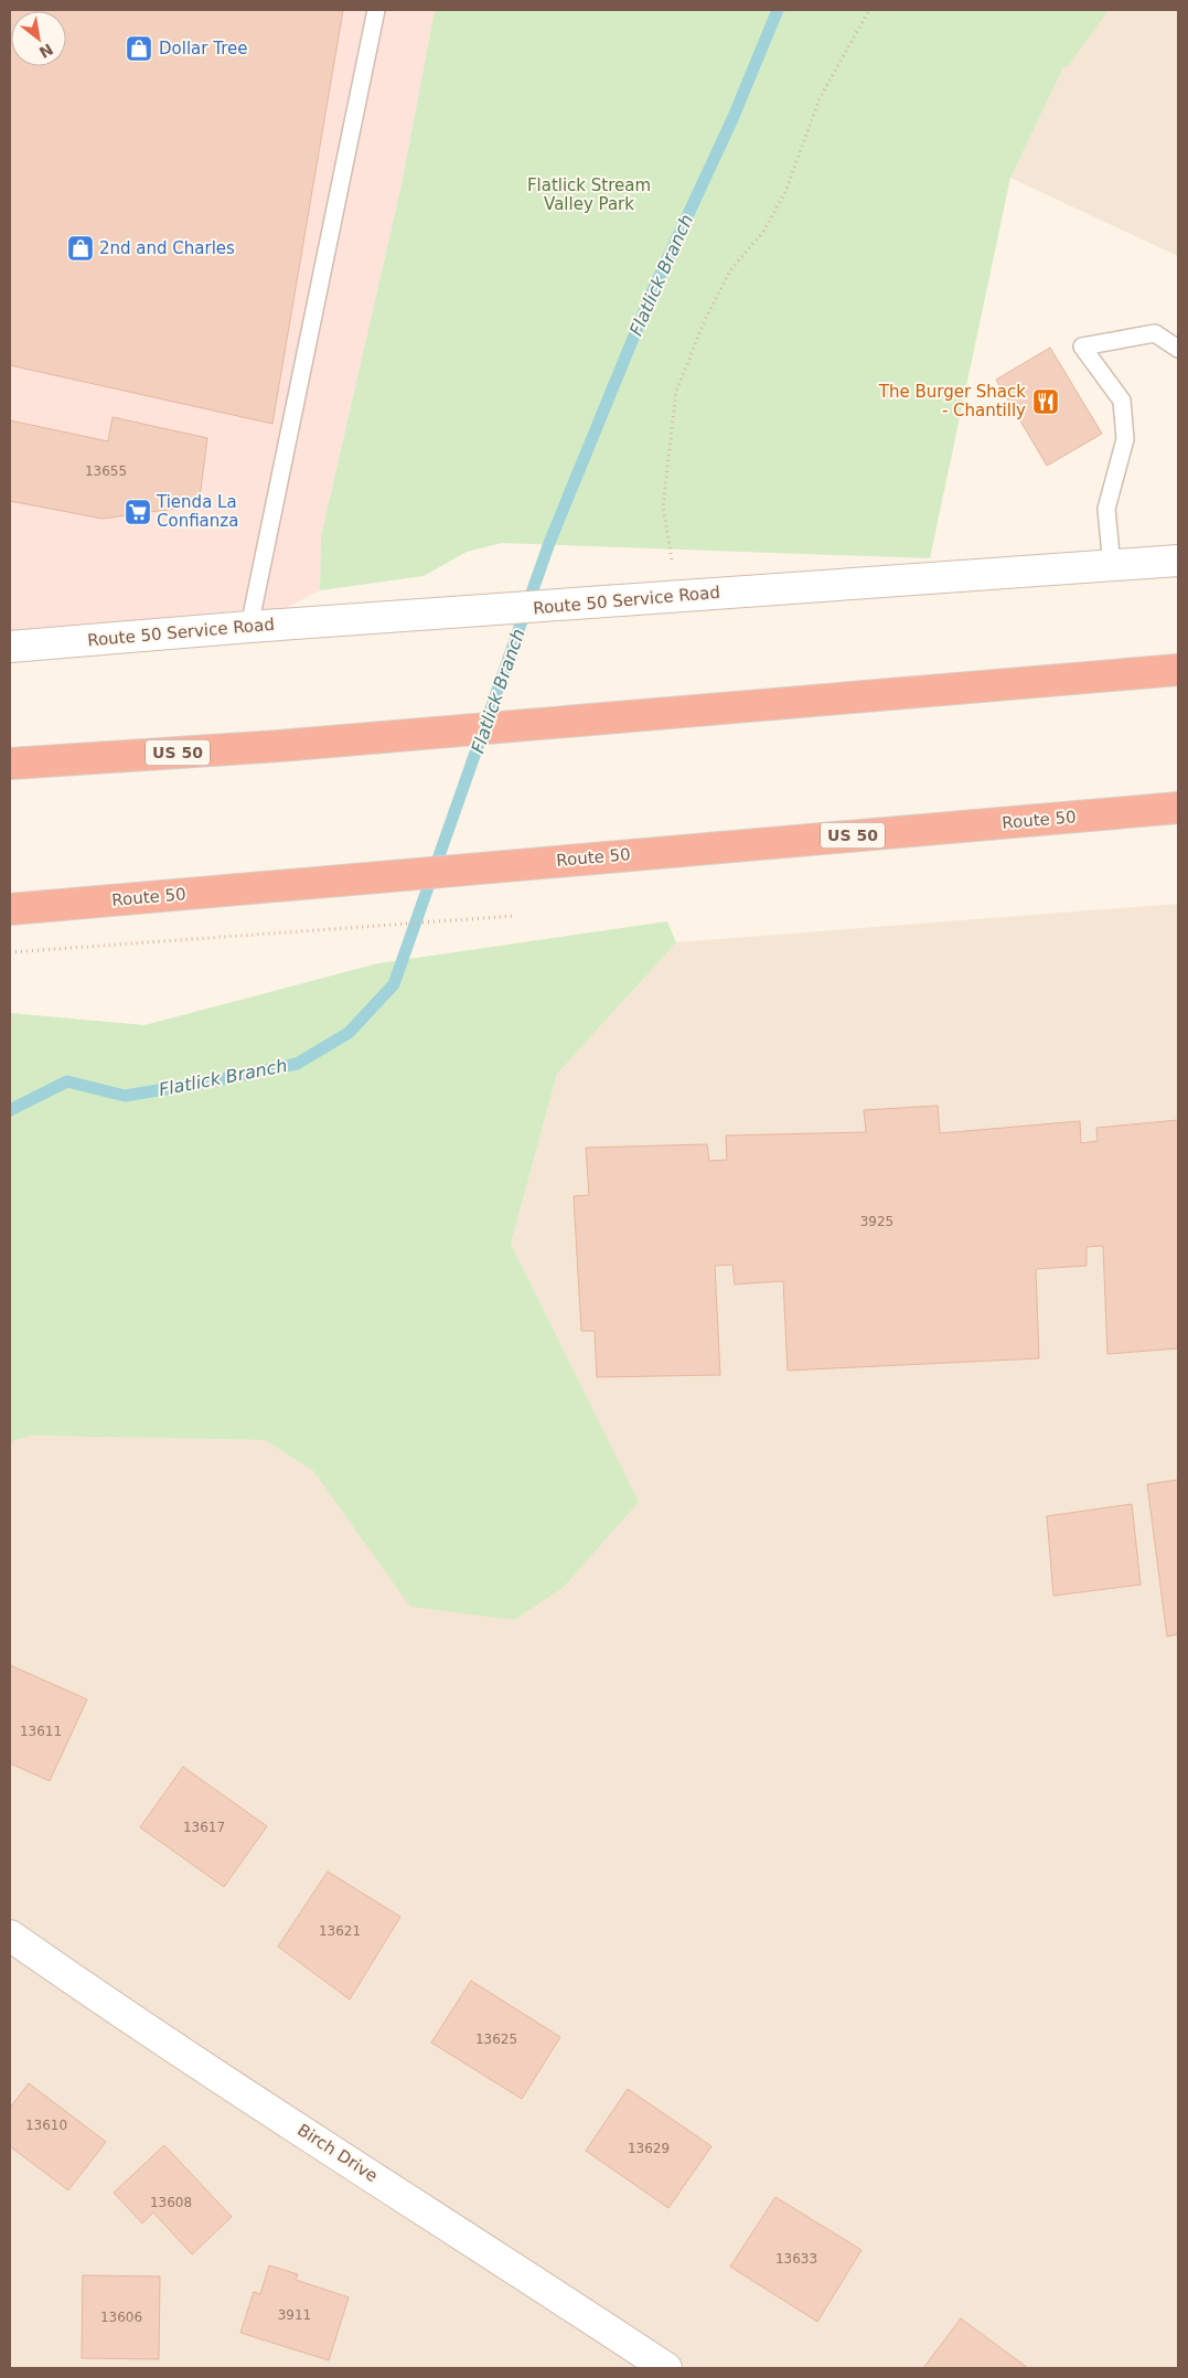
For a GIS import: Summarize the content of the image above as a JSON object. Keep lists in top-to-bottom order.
{
  "streets": {
    "highway": ["US 50", "Route 50"],
    "street": ["Route 50 Service Road", "Birch Drive"]
  },
  "water": ["Flatlick Branch"],
  "parks": ["Flatlick Stream Valley Park"],
  "places": {
    "shop": ["Dollar Tree", "2nd and Charles"],
    "restaurant": ["The Burger Shack - Chantilly"],
    "supermarket": ["Tienda La Confianza"]
  },
  "house_numbers": [
    "13655",
    "3925",
    "13611",
    "13617",
    "13621",
    "13625",
    "13610",
    "13629",
    "13608",
    "13633",
    "3911",
    "13606"
  ],
  "north": "bottom right"
}
